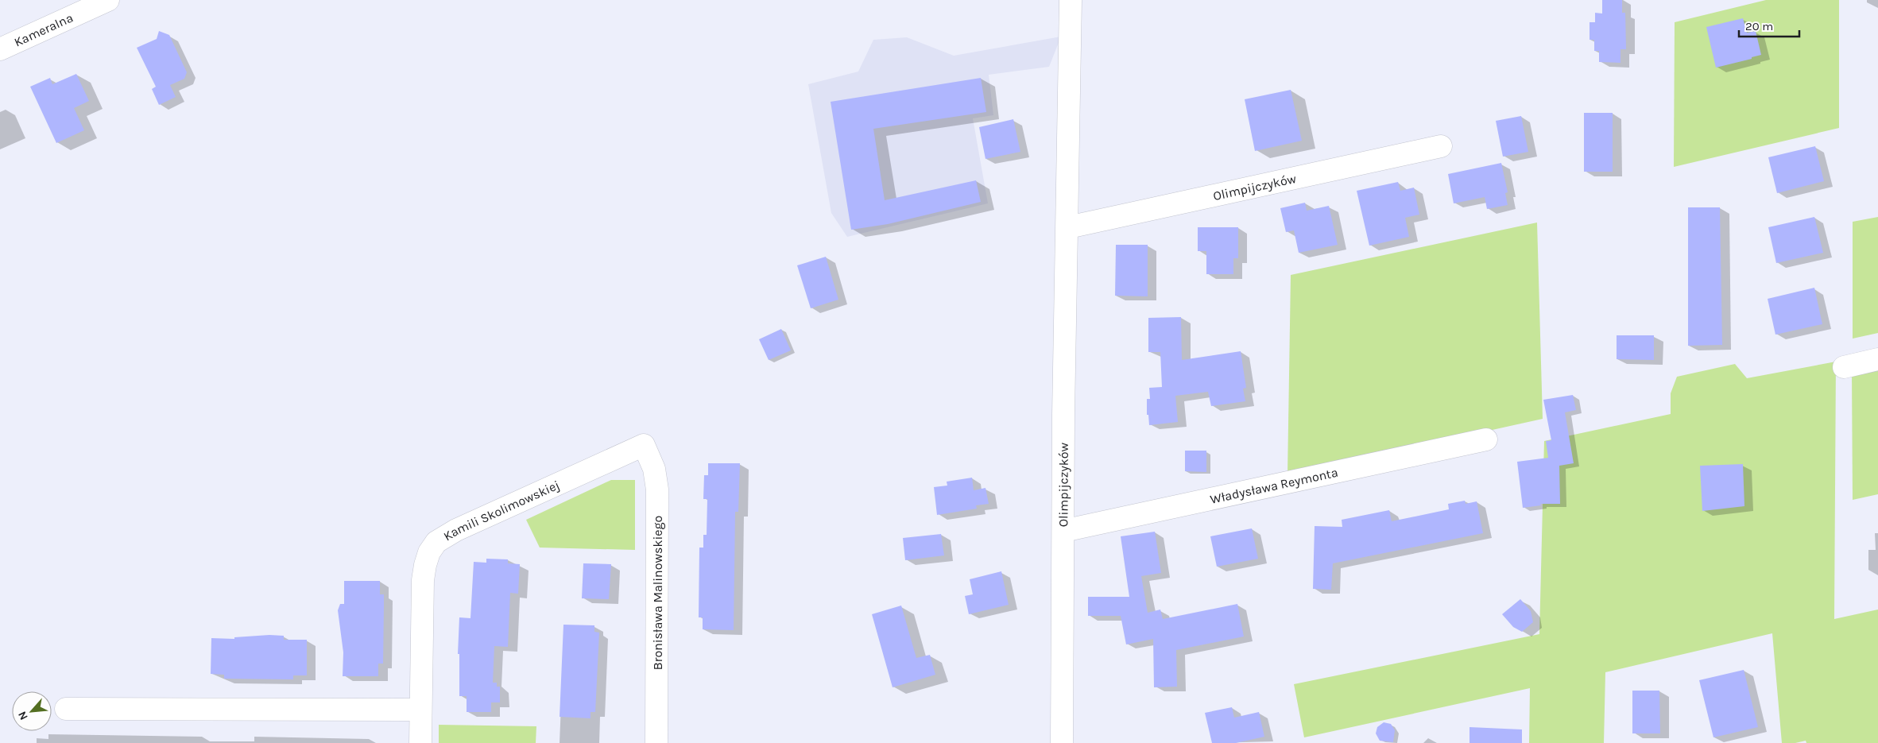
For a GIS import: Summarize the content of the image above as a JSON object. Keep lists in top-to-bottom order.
{
  "streets": {
    "street": [
      "Kameralna",
      "Olimpijczyków",
      "Władysława Reymonta",
      "Kamili Skolimowskiej",
      "Bronisława Malinowskiego"
    ]
  },
  "crossings": [
    ["Olimpijczyków", "Władysława Reymonta"],
    ["Kamili Skolimowskiej", "Bronisława Malinowskiego"]
  ],
  "scale_bar": "20 m",
  "north": "bottom left"
}
